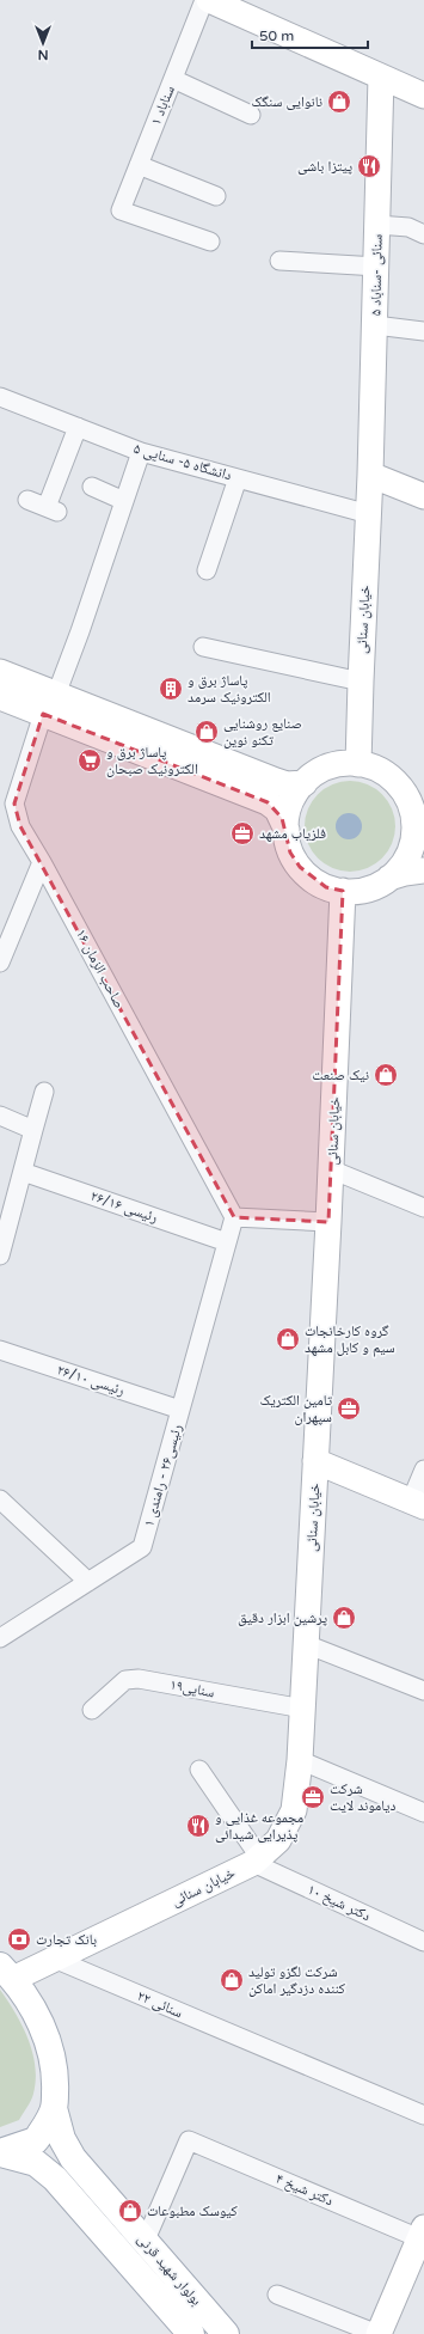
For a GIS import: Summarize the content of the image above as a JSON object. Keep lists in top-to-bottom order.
{
  "streets": {
    "main road": ["بولوار شهید قرنی"],
    "street": [
      "سناباد ۱",
      "سنائی -سناباد ۵",
      "دانشگاه ۵- سنایی ۵",
      "خیابان سنائی",
      "صاحب الزمان ۱۶",
      "رئیسی ۲۶/۱۶",
      "رئیسی ۲۶/۱۰",
      "رئیسی۲۶ - رامندی ۱",
      "سنایی۱۹",
      "دکتر شیخ ۱۰",
      "سنائی ۲۲",
      "دکتر شیخ ۴"
    ]
  },
  "crossings": [
    ["سنائی -سناباد ۵", "خیابان سنائی"],
    ["دانشگاه ۵- سنایی ۵", "خیابان سنائی"],
    ["دانشگاه ۵- سنایی ۵", "صاحب الزمان ۱۶"],
    ["خیابان سنائی", "سنایی۱۹"],
    ["خیابان سنائی", "دکتر شیخ ۱۰"],
    ["خیابان سنائی", "سنائی ۲۲"],
    ["صاحب الزمان ۱۶", "رئیسی۲۶ - رامندی ۱"],
    ["رئیسی ۲۶/۱۶", "رئیسی۲۶ - رامندی ۱"],
    ["رئیسی ۲۶/۱۰", "رئیسی۲۶ - رامندی ۱"],
    ["دکتر شیخ ۴", "بولوار شهید قرنی"]
  ],
  "places": {
    "shop": [
      "نانوایی سنگک",
      "صنایع روشنایی تکنو نوین",
      "نیک صنعت",
      "گروه کارخانجات سیم و کابل مشهد",
      "پرشین ابزار دقیق",
      "شرکت لگزو تولید کننده دزدگیر اماکن",
      "کیوسک مطبوعات"
    ],
    "restaurant": ["پیتزا باشی", "مجموعه غذایی و پذیرایی شیدائی"],
    "building": ["پاساژ برق و الکترونیک سرمد"],
    "supermarket": ["پاساژ برق و الکترونیک صبحان"],
    "office": ["فلزیاب مشهد", "تامین الکتریک سپهران", "شرکت دیاموند لایت"],
    "bank": ["بانک تجارت"]
  },
  "scale_bar": "50 m",
  "north": "bottom"
}
